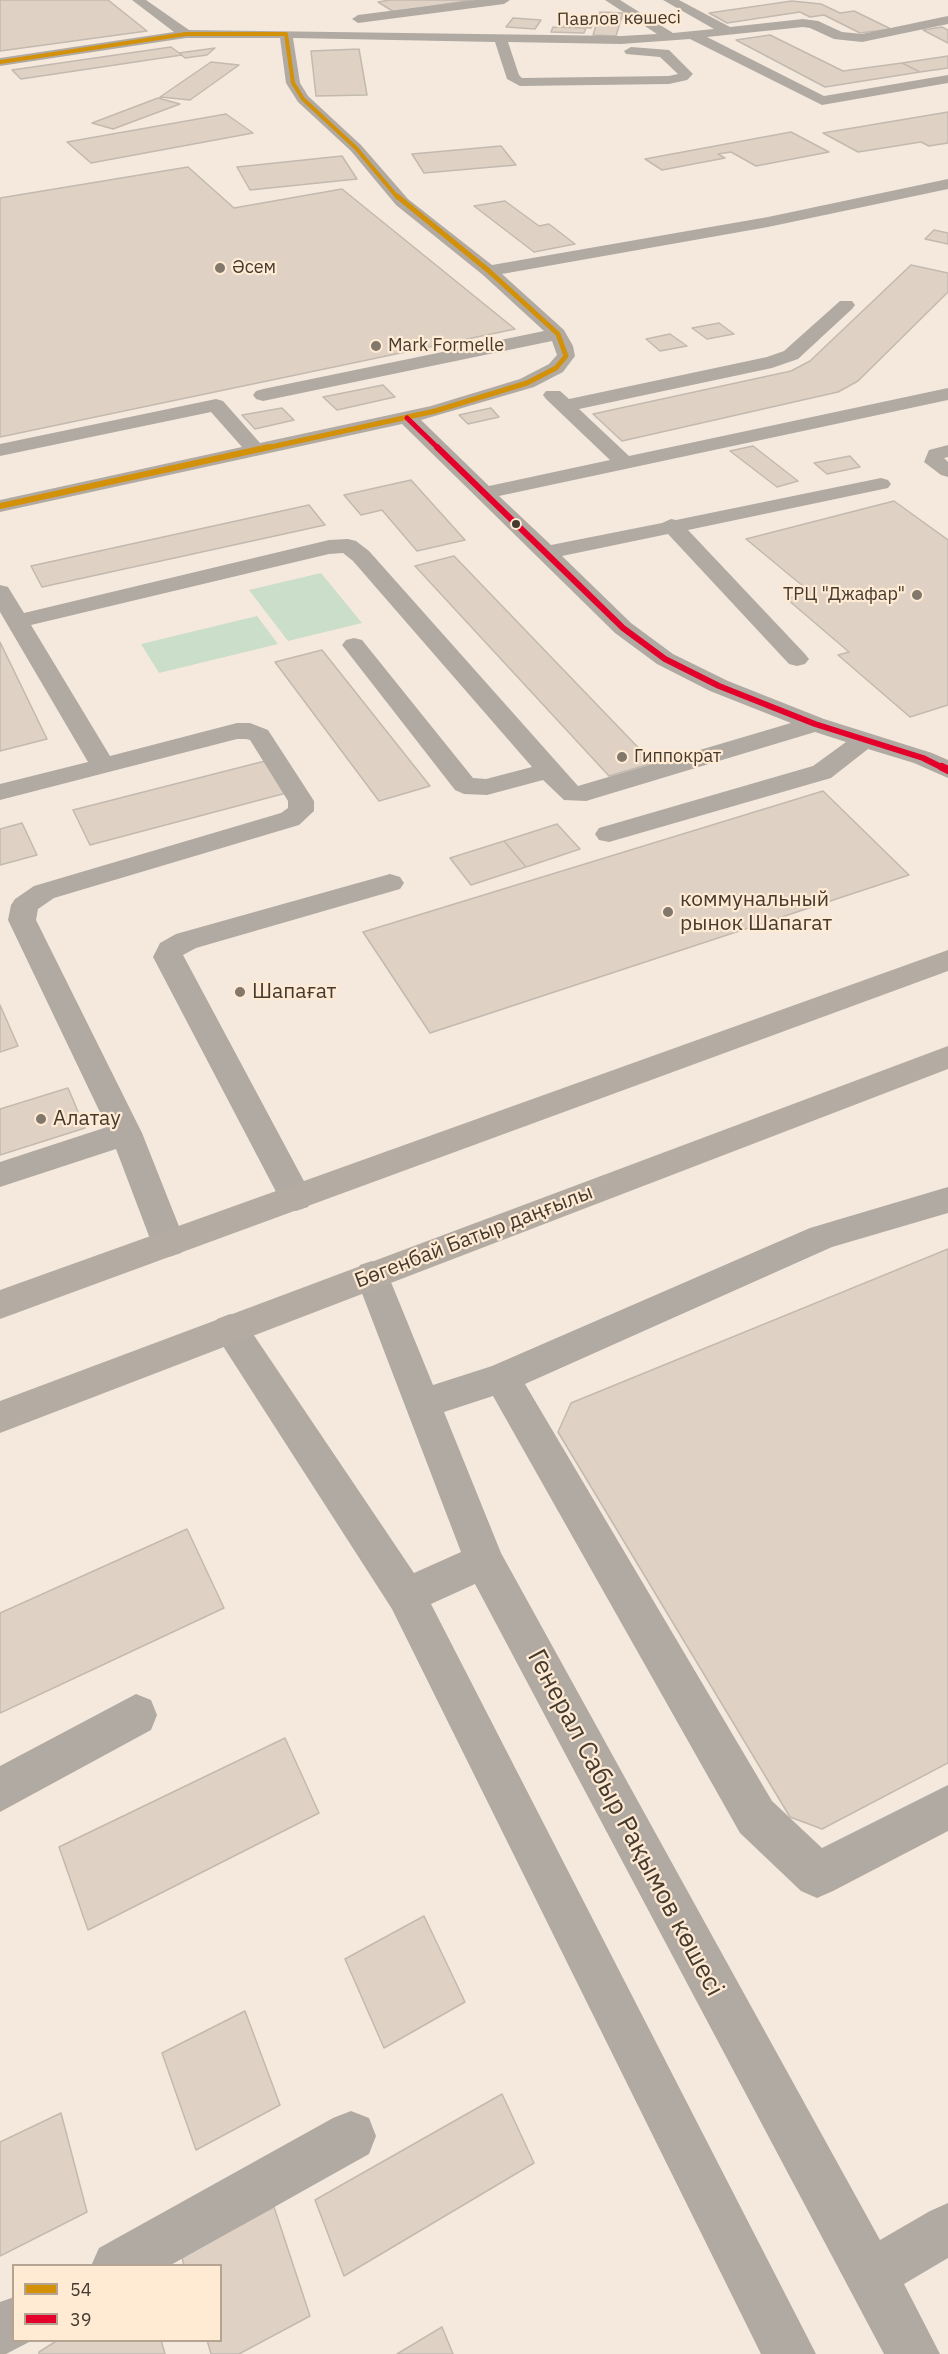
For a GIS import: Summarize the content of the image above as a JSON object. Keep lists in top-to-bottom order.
{
  "streets": {
    "main road": ["Бөгенбай Батыр даңғылы"],
    "street": ["Павлов көшесі", "Генерал Сабыр Рақымов көшесі"]
  },
  "crossings": [
    ["Бөгенбай Батыр даңғылы", "Генерал Сабыр Рақымов көшесі"]
  ],
  "places": [
    "Әсем",
    "Mark Formelle",
    "ТРЦ \"Джафар\"",
    "Гиппократ",
    "коммунальный рынок Шапагат",
    "Шапағат",
    "Алатау"
  ],
  "lines": ["transit line 54", "transit line 39"],
  "legend": ["54", "39"]
}
